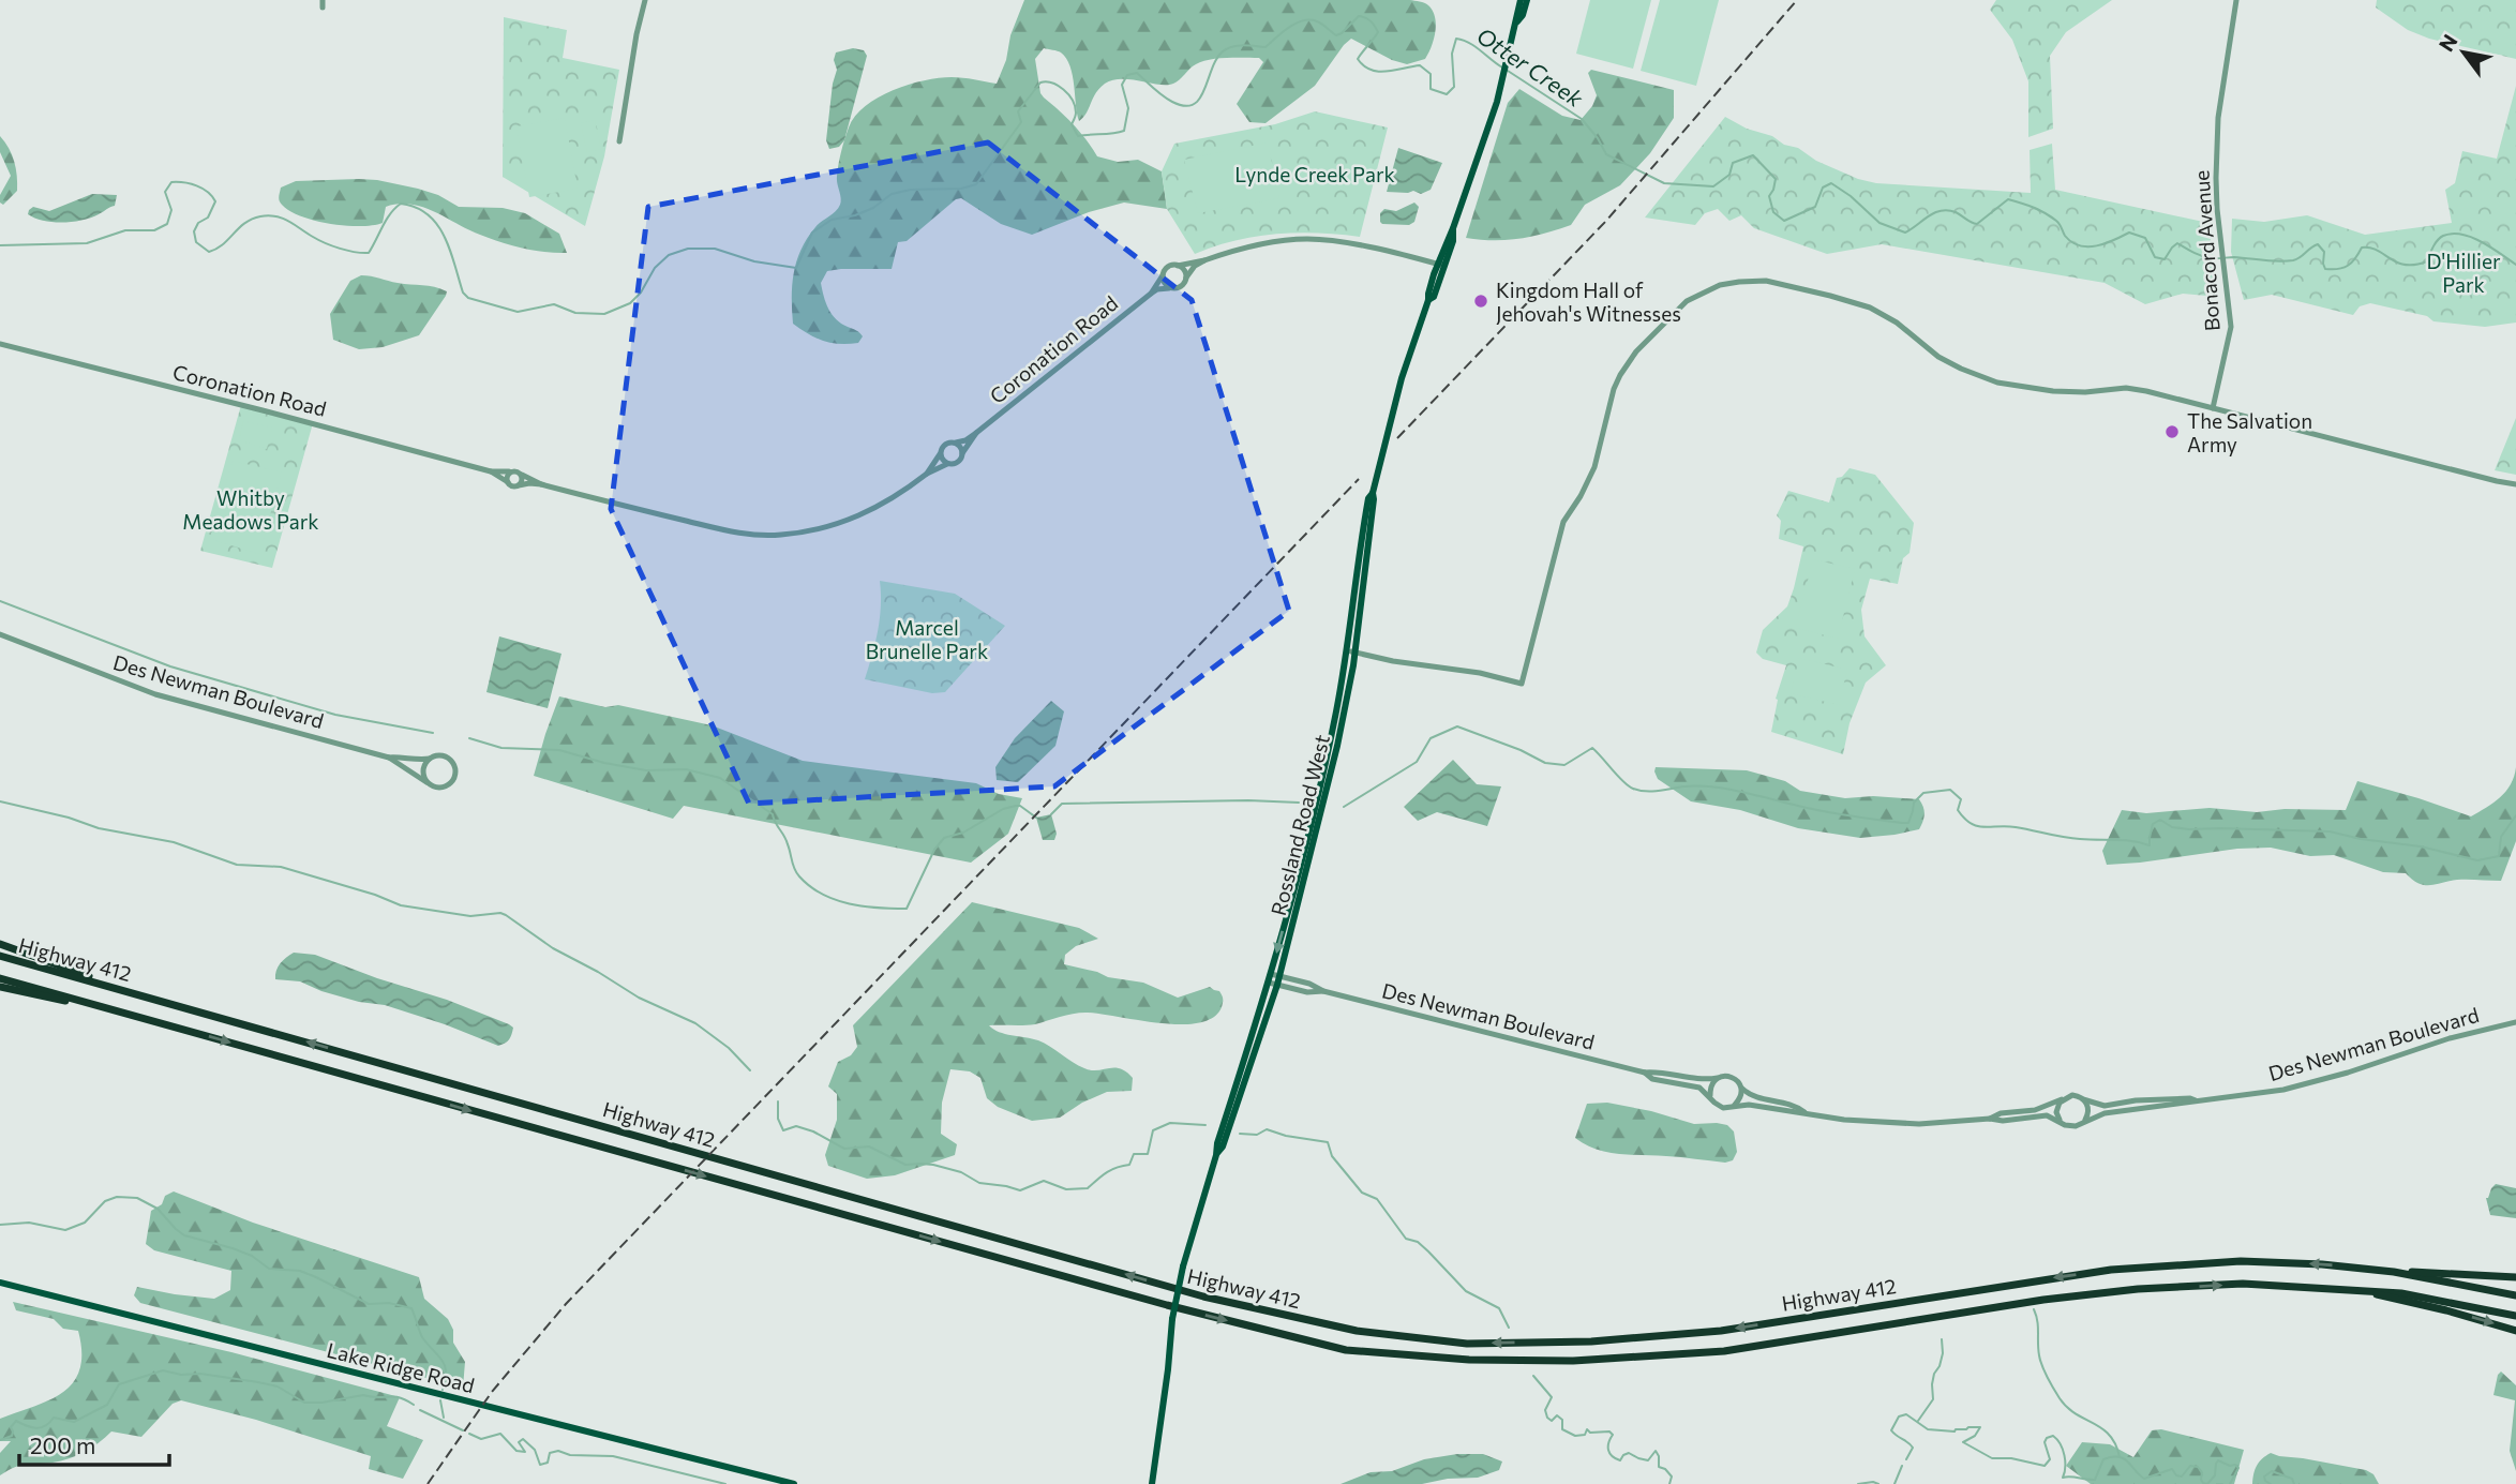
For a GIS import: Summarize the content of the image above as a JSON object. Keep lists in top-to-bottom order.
{
  "streets": {
    "highway": ["Highway 412"],
    "main road": ["Rossland Road West", "Lake Ridge Road"],
    "street": ["Bonacord Avenue", "Coronation Road", "Des Newman Boulevard"]
  },
  "crossings": [
    ["Des Newman Boulevard", "Rossland Road West"]
  ],
  "water": ["Otter Creek"],
  "parks": [
    "Lynde Creek Park",
    "D'Hillier Park",
    "Whitby Meadows Park",
    "Marcel Brunelle Park"
  ],
  "places": ["Kingdom Hall of Jehovah's Witnesses", "The Salvation Army"],
  "scale_bar": "200 m",
  "north": "top left"
}
